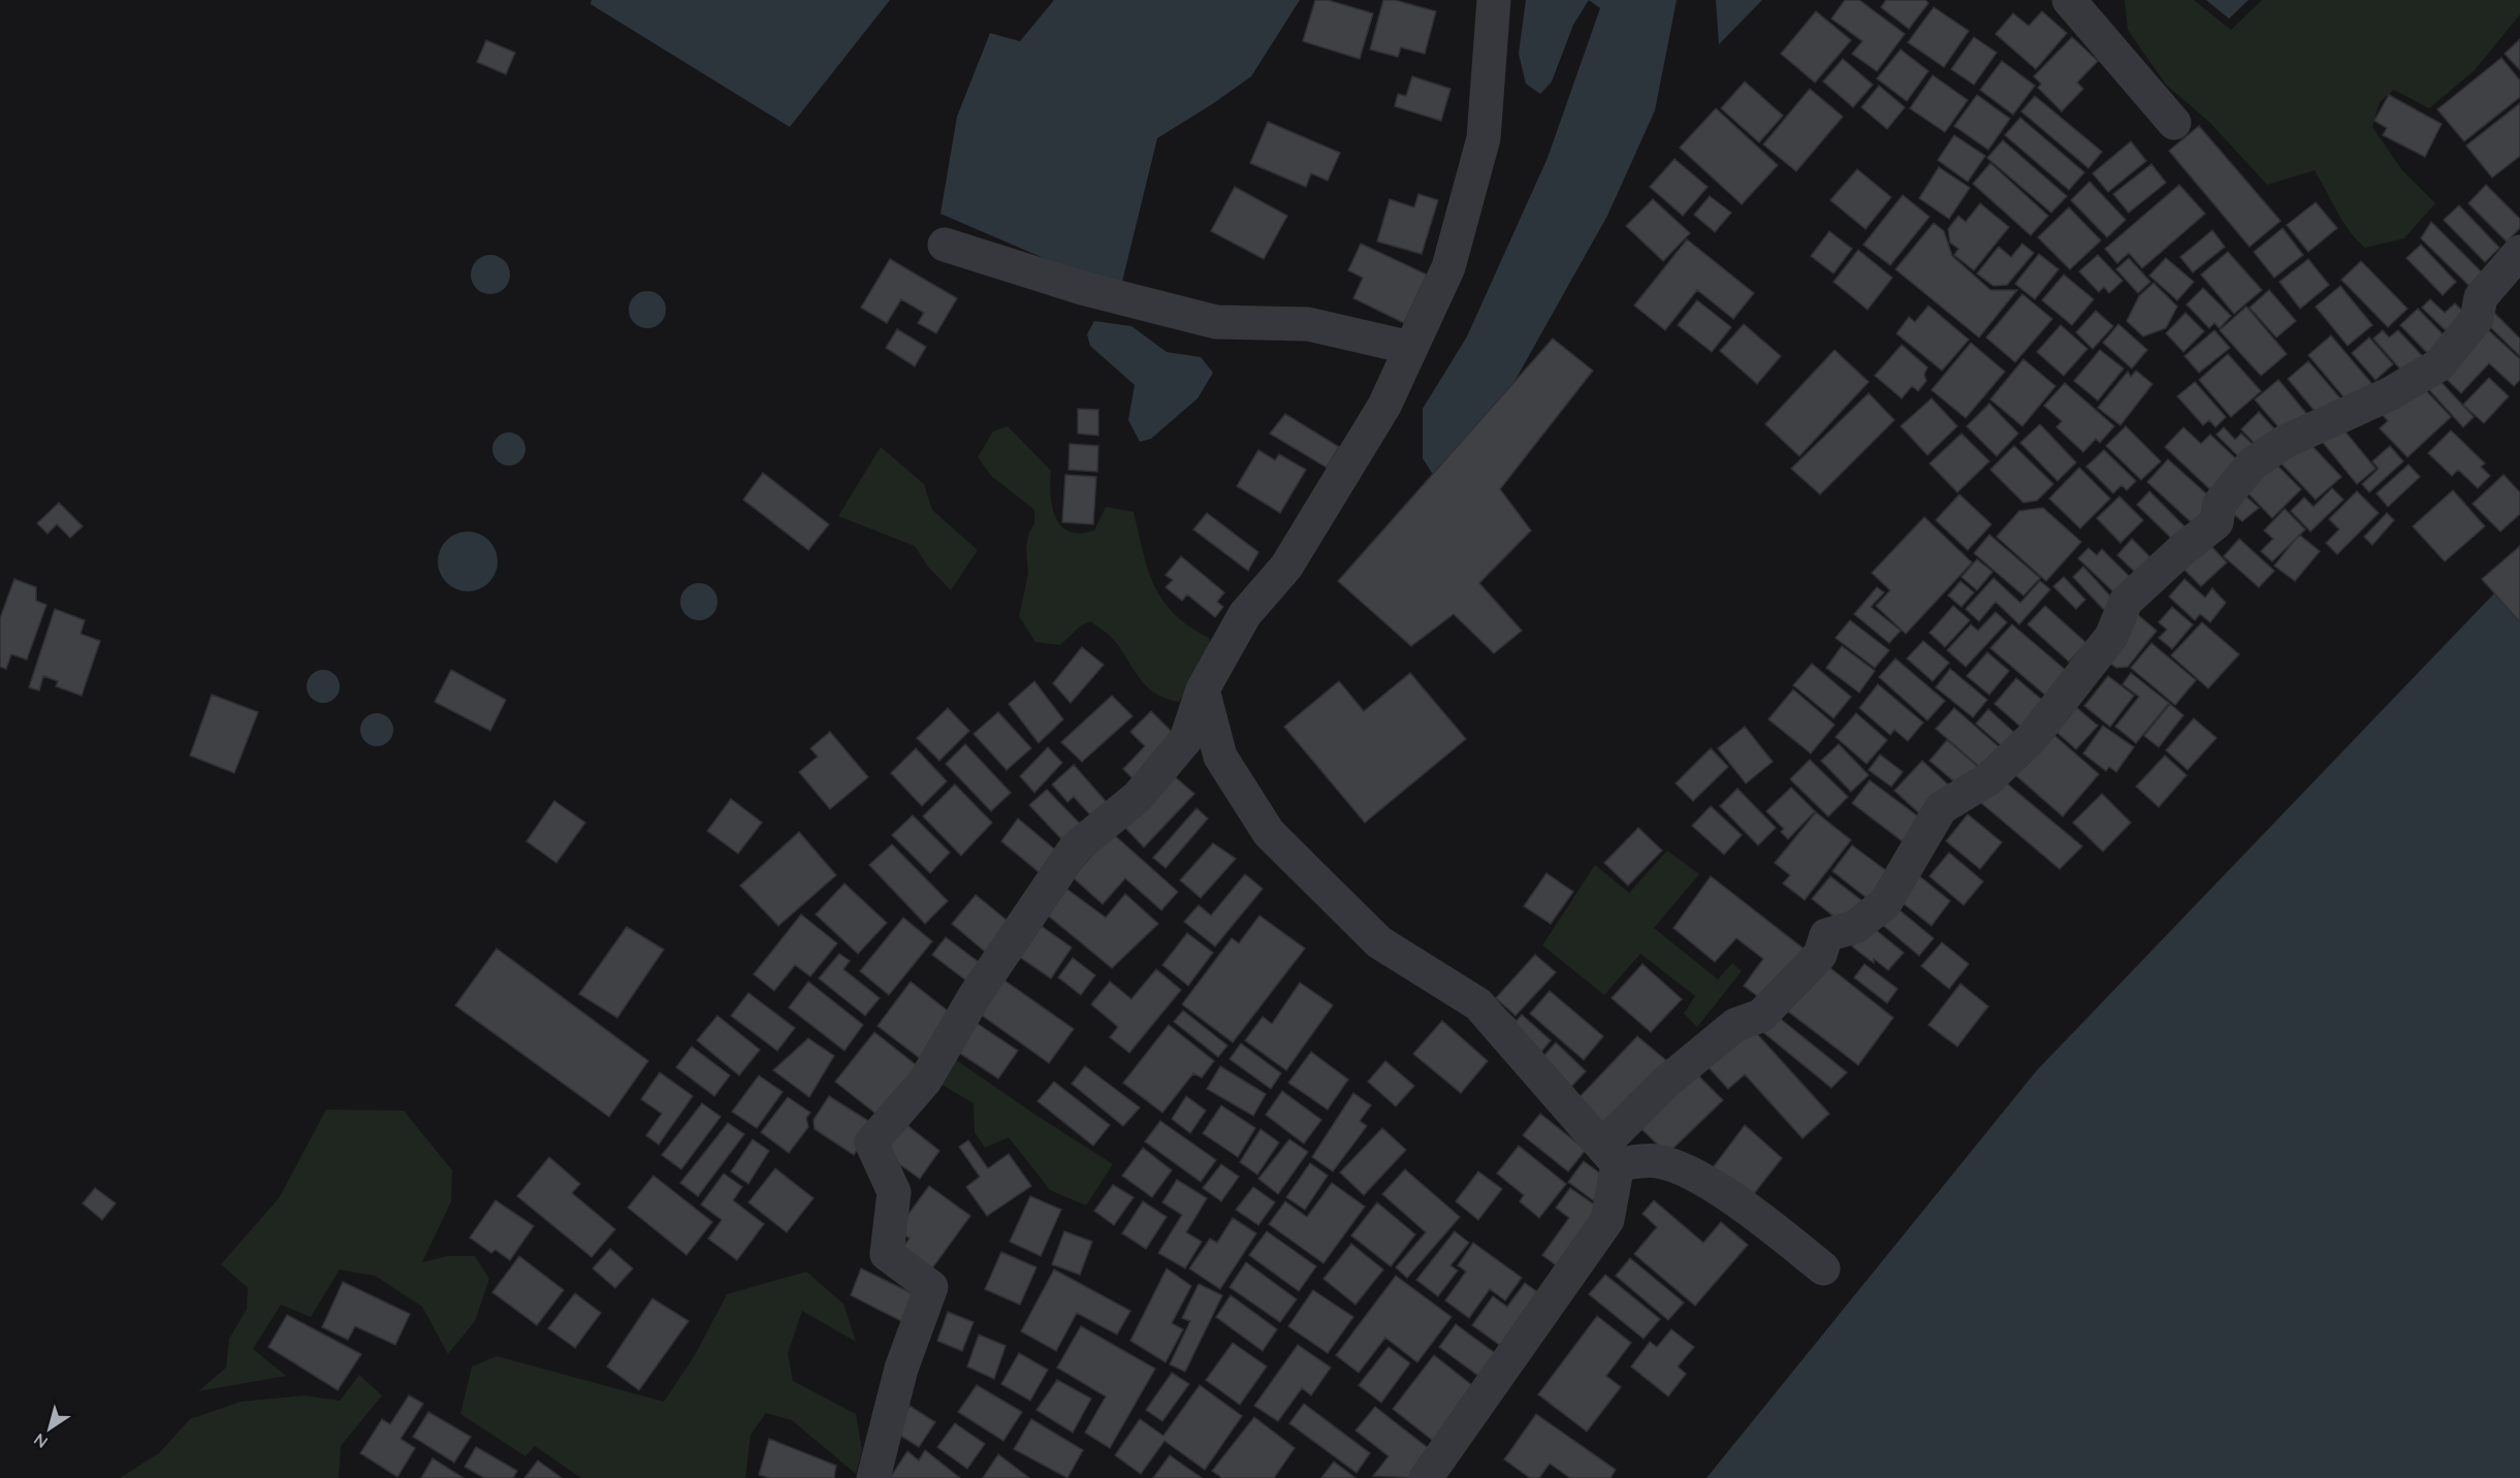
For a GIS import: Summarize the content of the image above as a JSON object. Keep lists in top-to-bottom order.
{
  "north": "bottom left"
}
